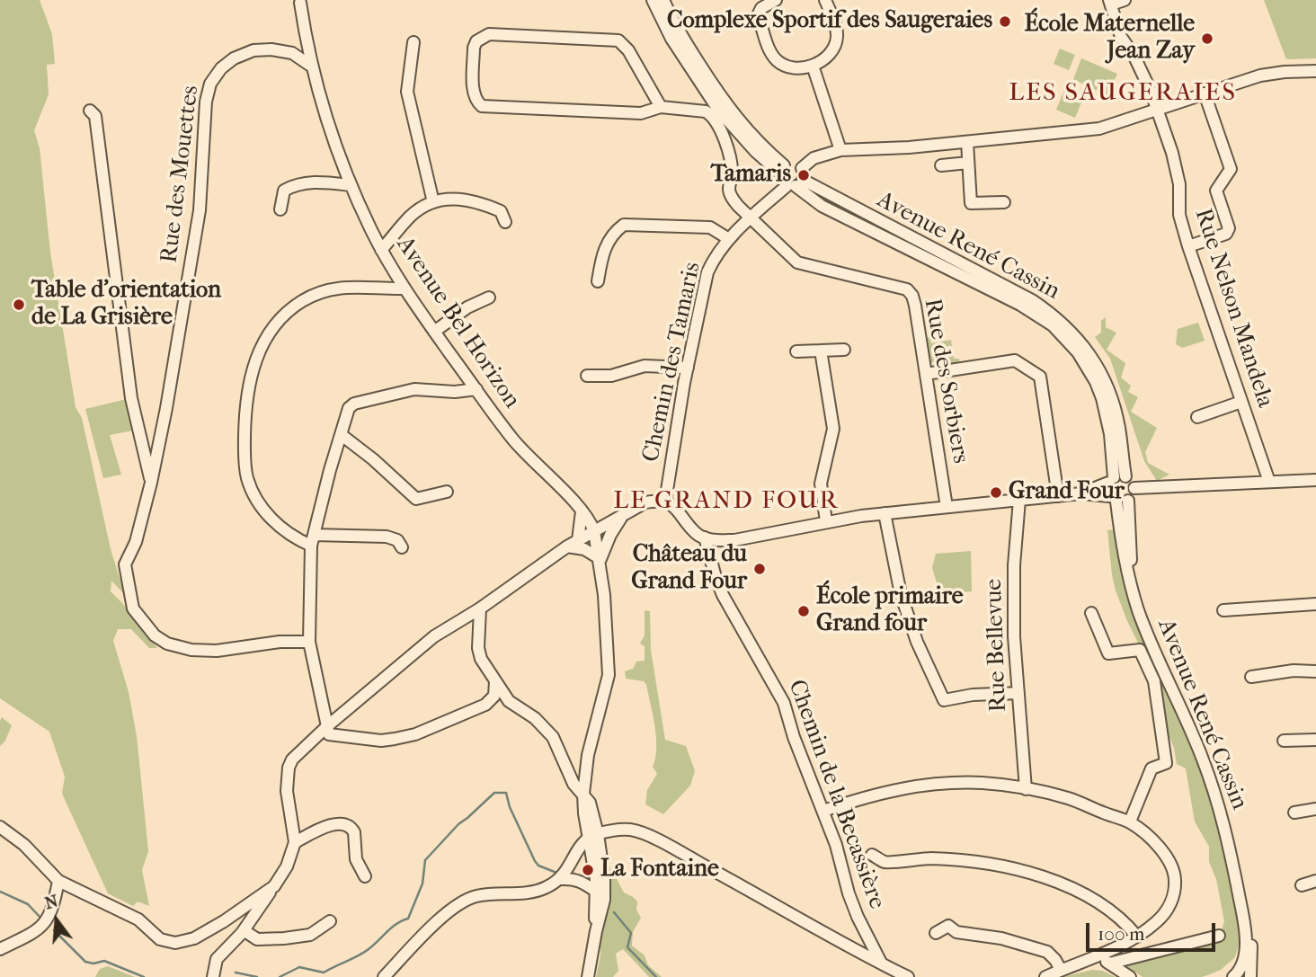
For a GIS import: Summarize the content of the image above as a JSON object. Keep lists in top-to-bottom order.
{
  "streets": {
    "street": [
      "Rue des Mouettes",
      "Avenue René Cassin",
      "Rue Nelson Mandela",
      "Avenue Bel Horizon",
      "Chemin des Tamaris",
      "Rue des Sorbiers",
      "Rue Bellevue",
      "Chemin de la Becassière"
    ]
  },
  "crossings": [
    ["Rue des Mouettes", "Avenue Bel Horizon"],
    ["Avenue René Cassin", "Chemin des Tamaris"],
    ["Rue Nelson Mandela", "Chemin des Tamaris"],
    ["Chemin des Tamaris", "Rue des Sorbiers"]
  ],
  "districts": ["LES SAUGERAIES", "LE GRAND FOUR"],
  "places": [
    "Complexe Sportif des Saugeraies",
    "École Maternelle Jean Zay",
    "Tamaris",
    "Table d'orientation de La Grisière",
    "Grand Four",
    "Château du Grand Four",
    "École primaire Grand four",
    "La Fontaine"
  ],
  "scale_bar": "100 m",
  "north": "top"
}
